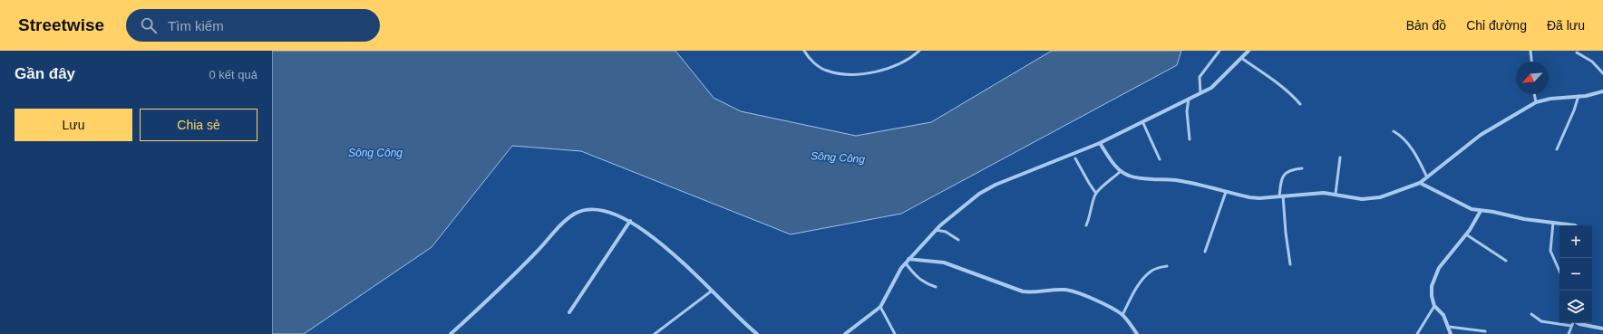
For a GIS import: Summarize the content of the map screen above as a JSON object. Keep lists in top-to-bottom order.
{
  "water": ["Sông Công"],
  "north": "bottom left",
  "page": {
    "header": "Streetwise",
    "search": "Tìm kiếm",
    "nav": ["Bản đồ", "Chỉ đường", "Đã lưu"],
    "heading": ["Gần đây", "0 kết quả"],
    "buttons": ["Lưu", "Chia sẻ"],
    "map_buttons": ["+", "−"]
  }
}
